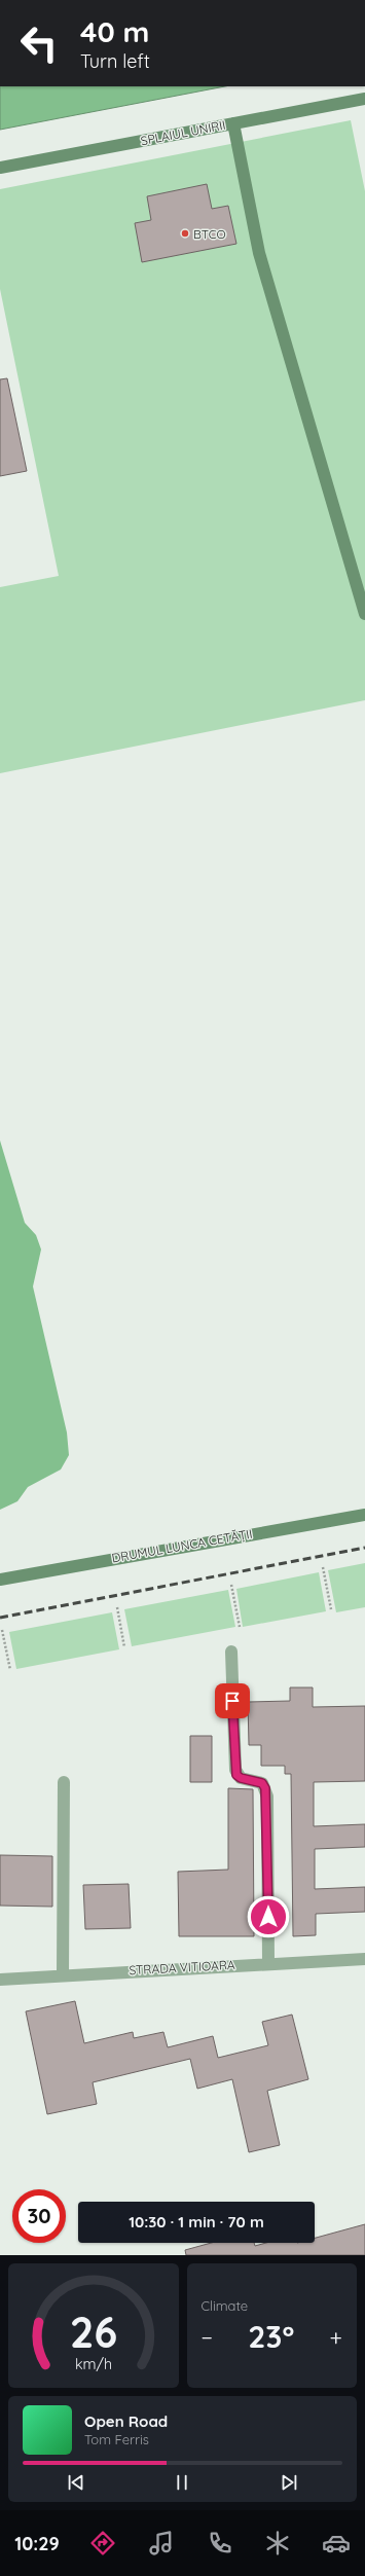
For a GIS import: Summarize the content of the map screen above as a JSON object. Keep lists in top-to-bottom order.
{
  "streets": {
    "street": ["SPLAIUL UNIRII", "DRUMUL LUNCA CETĂȚII", "STRADA VITIOARA"]
  },
  "places": ["BTCO"],
  "page": {
    "turn": ["40 m", "Turn left"],
    "limit": "30",
    "trip": "10:30 · 1 min · 70 m",
    "tile": "Climate",
    "heat": ["−", "23°", "+"],
    "song": ["Open Road", "Tom Ferris"],
    "tabs": "10:29",
    "gauge": ["26", "km/h"]
  }
}
